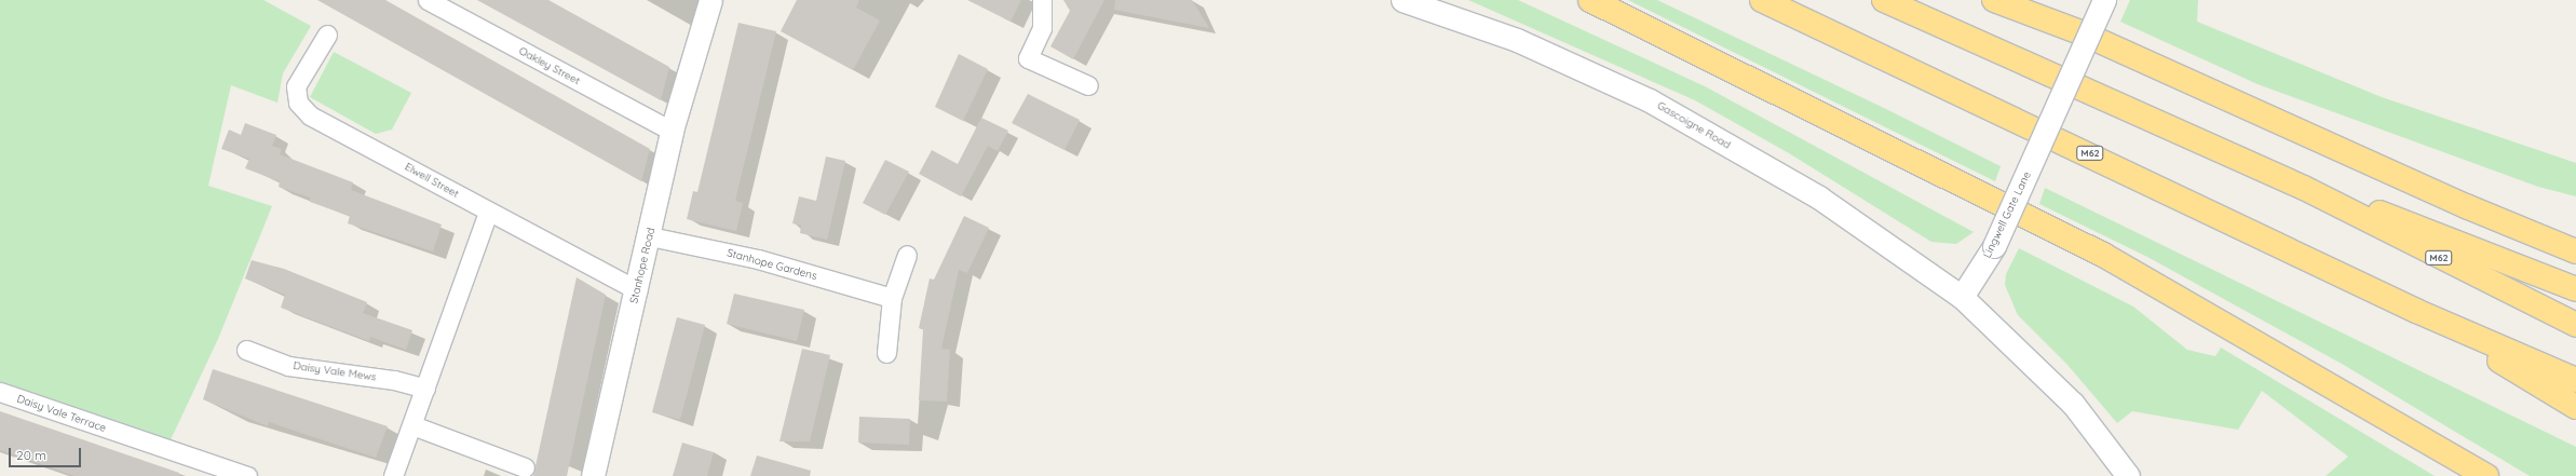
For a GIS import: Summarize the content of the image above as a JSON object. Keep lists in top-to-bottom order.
{
  "streets": {
    "highway": ["M62"],
    "street": [
      "Oakley Street",
      "Gascoigne Road",
      "Elwell Street",
      "Lingwell Gate Lane",
      "Stanhope Gardens",
      "Stanhope Road",
      "Daisy Vale Mews",
      "Daisy Vale Terrace"
    ]
  },
  "crossings": [
    ["Oakley Street", "Stanhope Road"],
    ["Gascoigne Road", "Lingwell Gate Lane"],
    ["Elwell Street", "Stanhope Road"],
    ["Stanhope Gardens", "Stanhope Road"]
  ],
  "scale_bar": "20 m"
}
